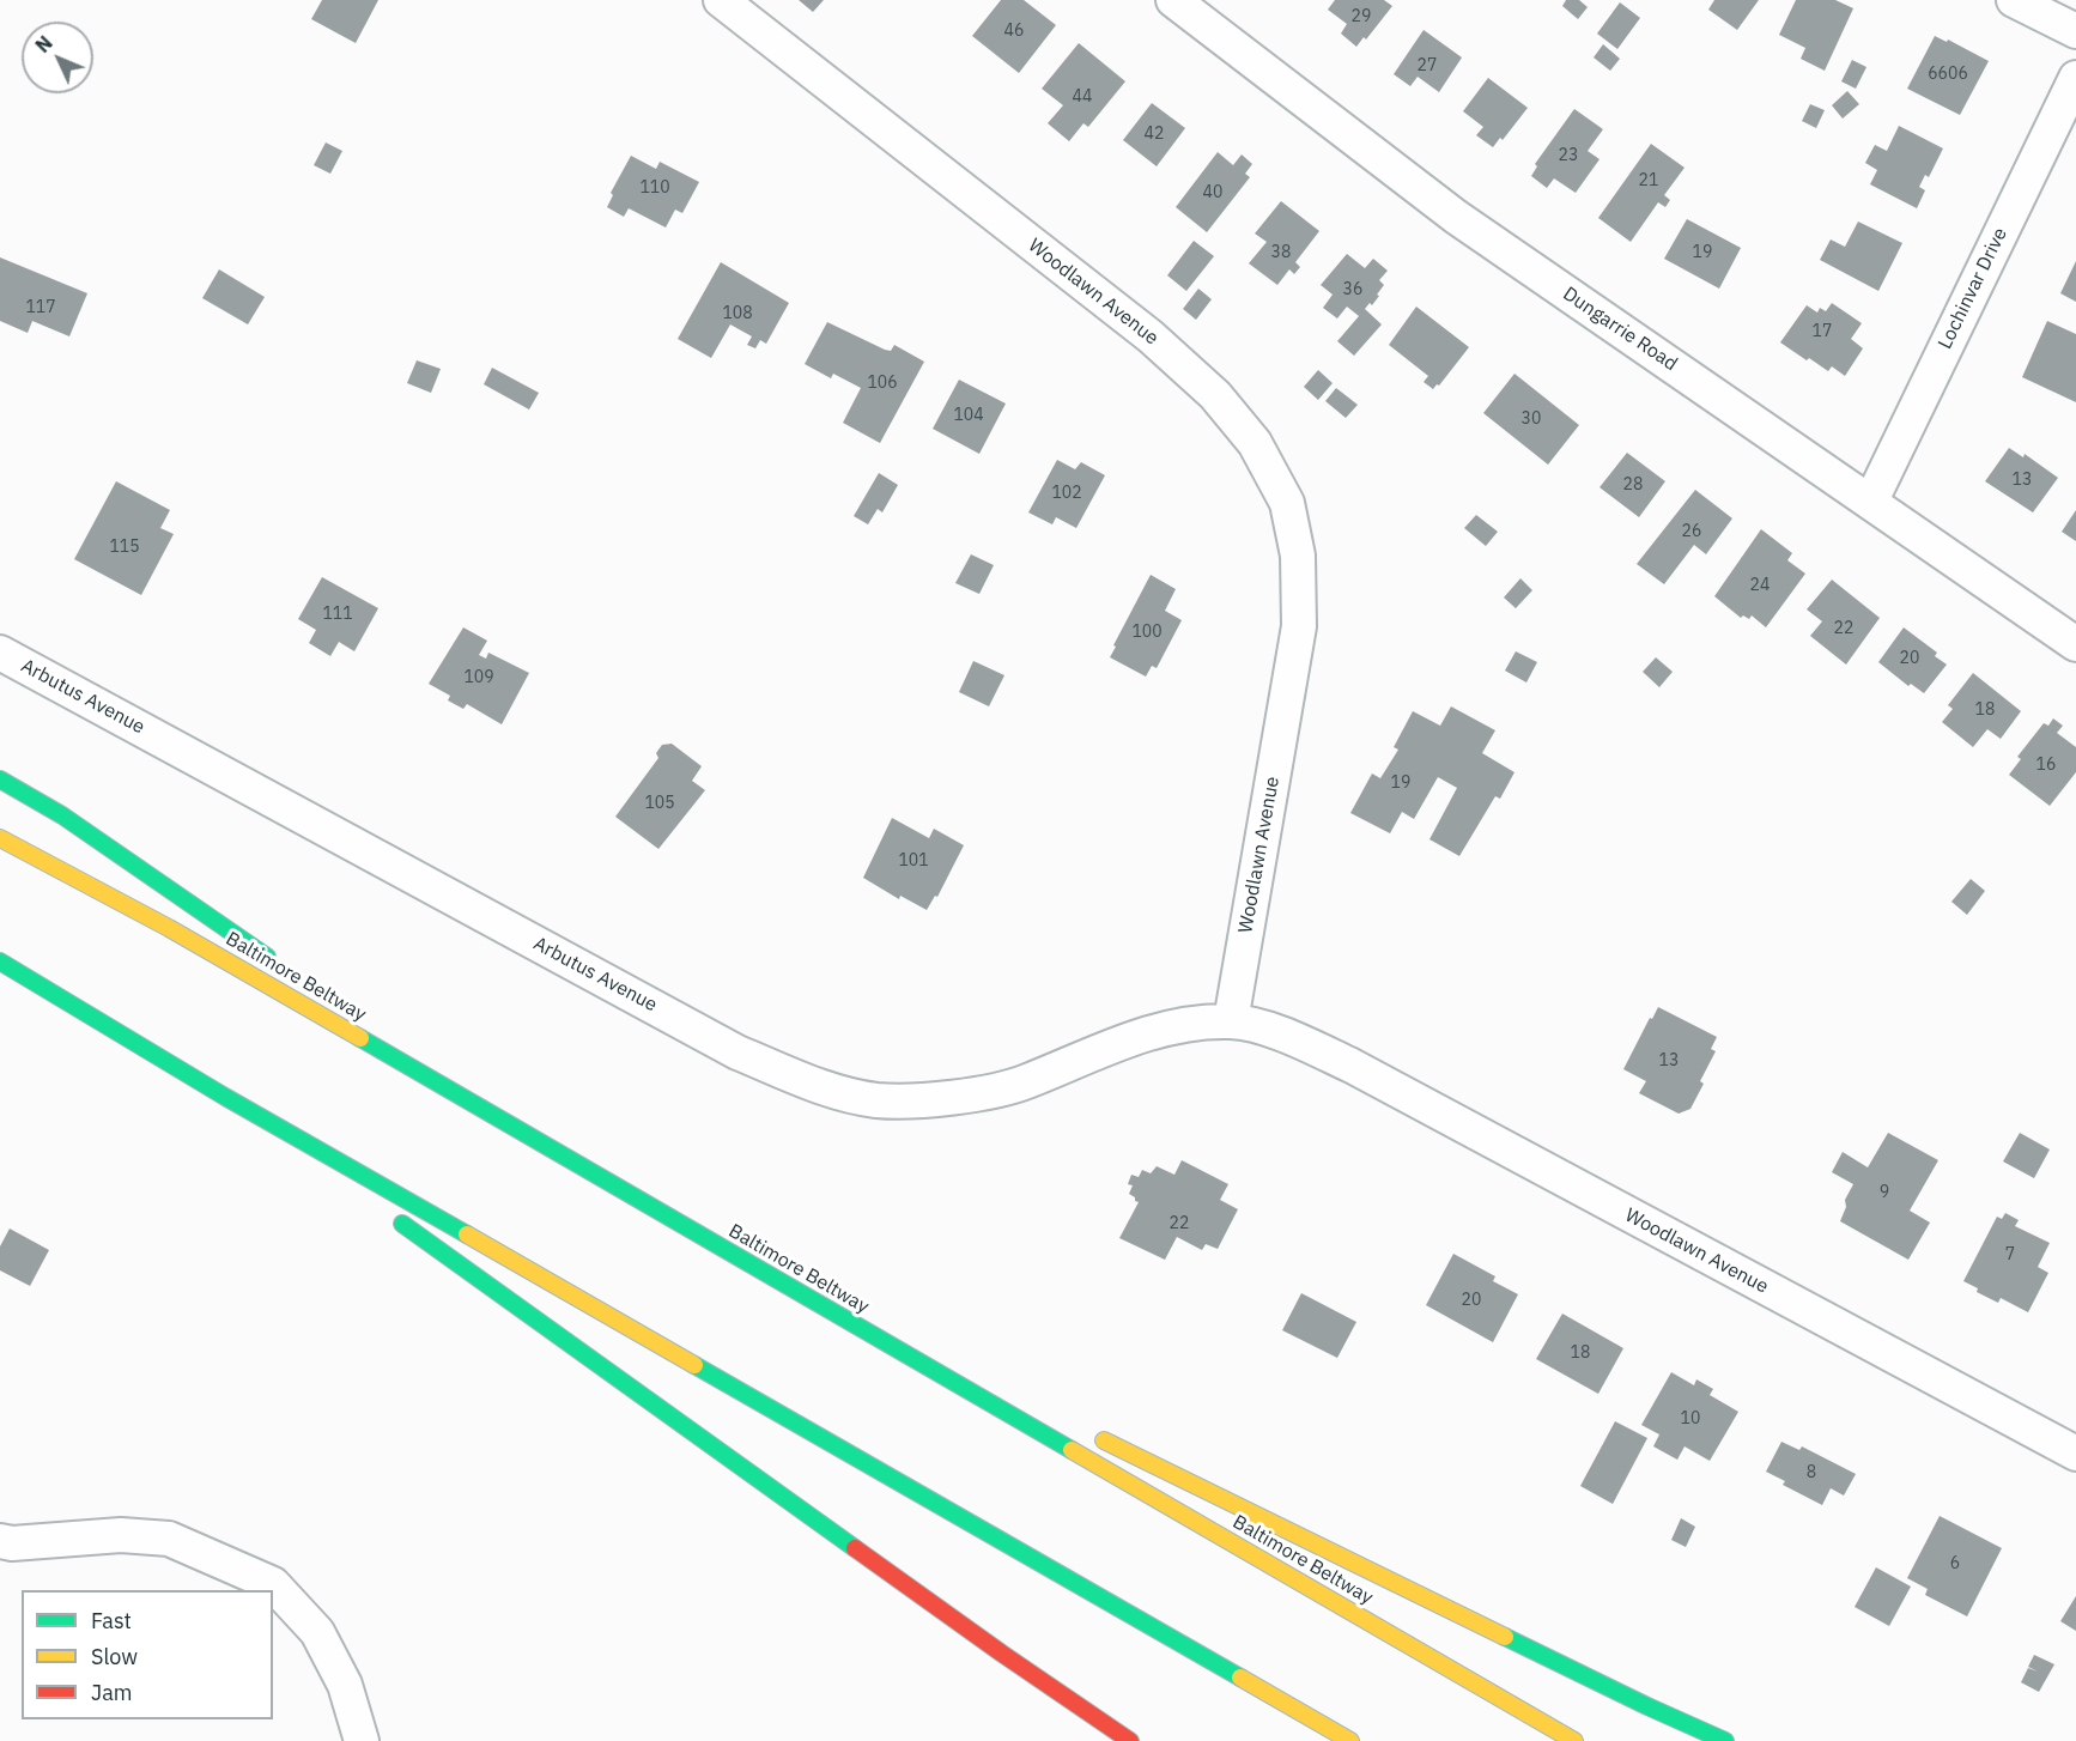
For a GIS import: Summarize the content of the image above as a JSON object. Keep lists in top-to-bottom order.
{
  "streets": {
    "highway": ["Baltimore Beltway"],
    "street": [
      "Lochinvar Drive",
      "Woodlawn Avenue",
      "Dungarrie Road",
      "Arbutus Avenue"
    ]
  },
  "crossings": [
    ["Lochinvar Drive", "Dungarrie Road"],
    ["Woodlawn Avenue", "Arbutus Avenue"]
  ],
  "house_numbers": [
    "29",
    "46",
    "27",
    "6606",
    "44",
    "42",
    "23",
    "21",
    "110",
    "40",
    "38",
    "19",
    "36",
    "117",
    "108",
    "17",
    "106",
    "104",
    "30",
    "13",
    "28",
    "102",
    "26",
    "115",
    "24",
    "111",
    "22",
    "100",
    "20",
    "109",
    "18",
    "16",
    "19",
    "105",
    "101",
    "13",
    "9",
    "22",
    "7",
    "20",
    "18",
    "10",
    "8",
    "6"
  ],
  "legend": ["Fast", "Slow", "Jam"],
  "north": "top left"
}
